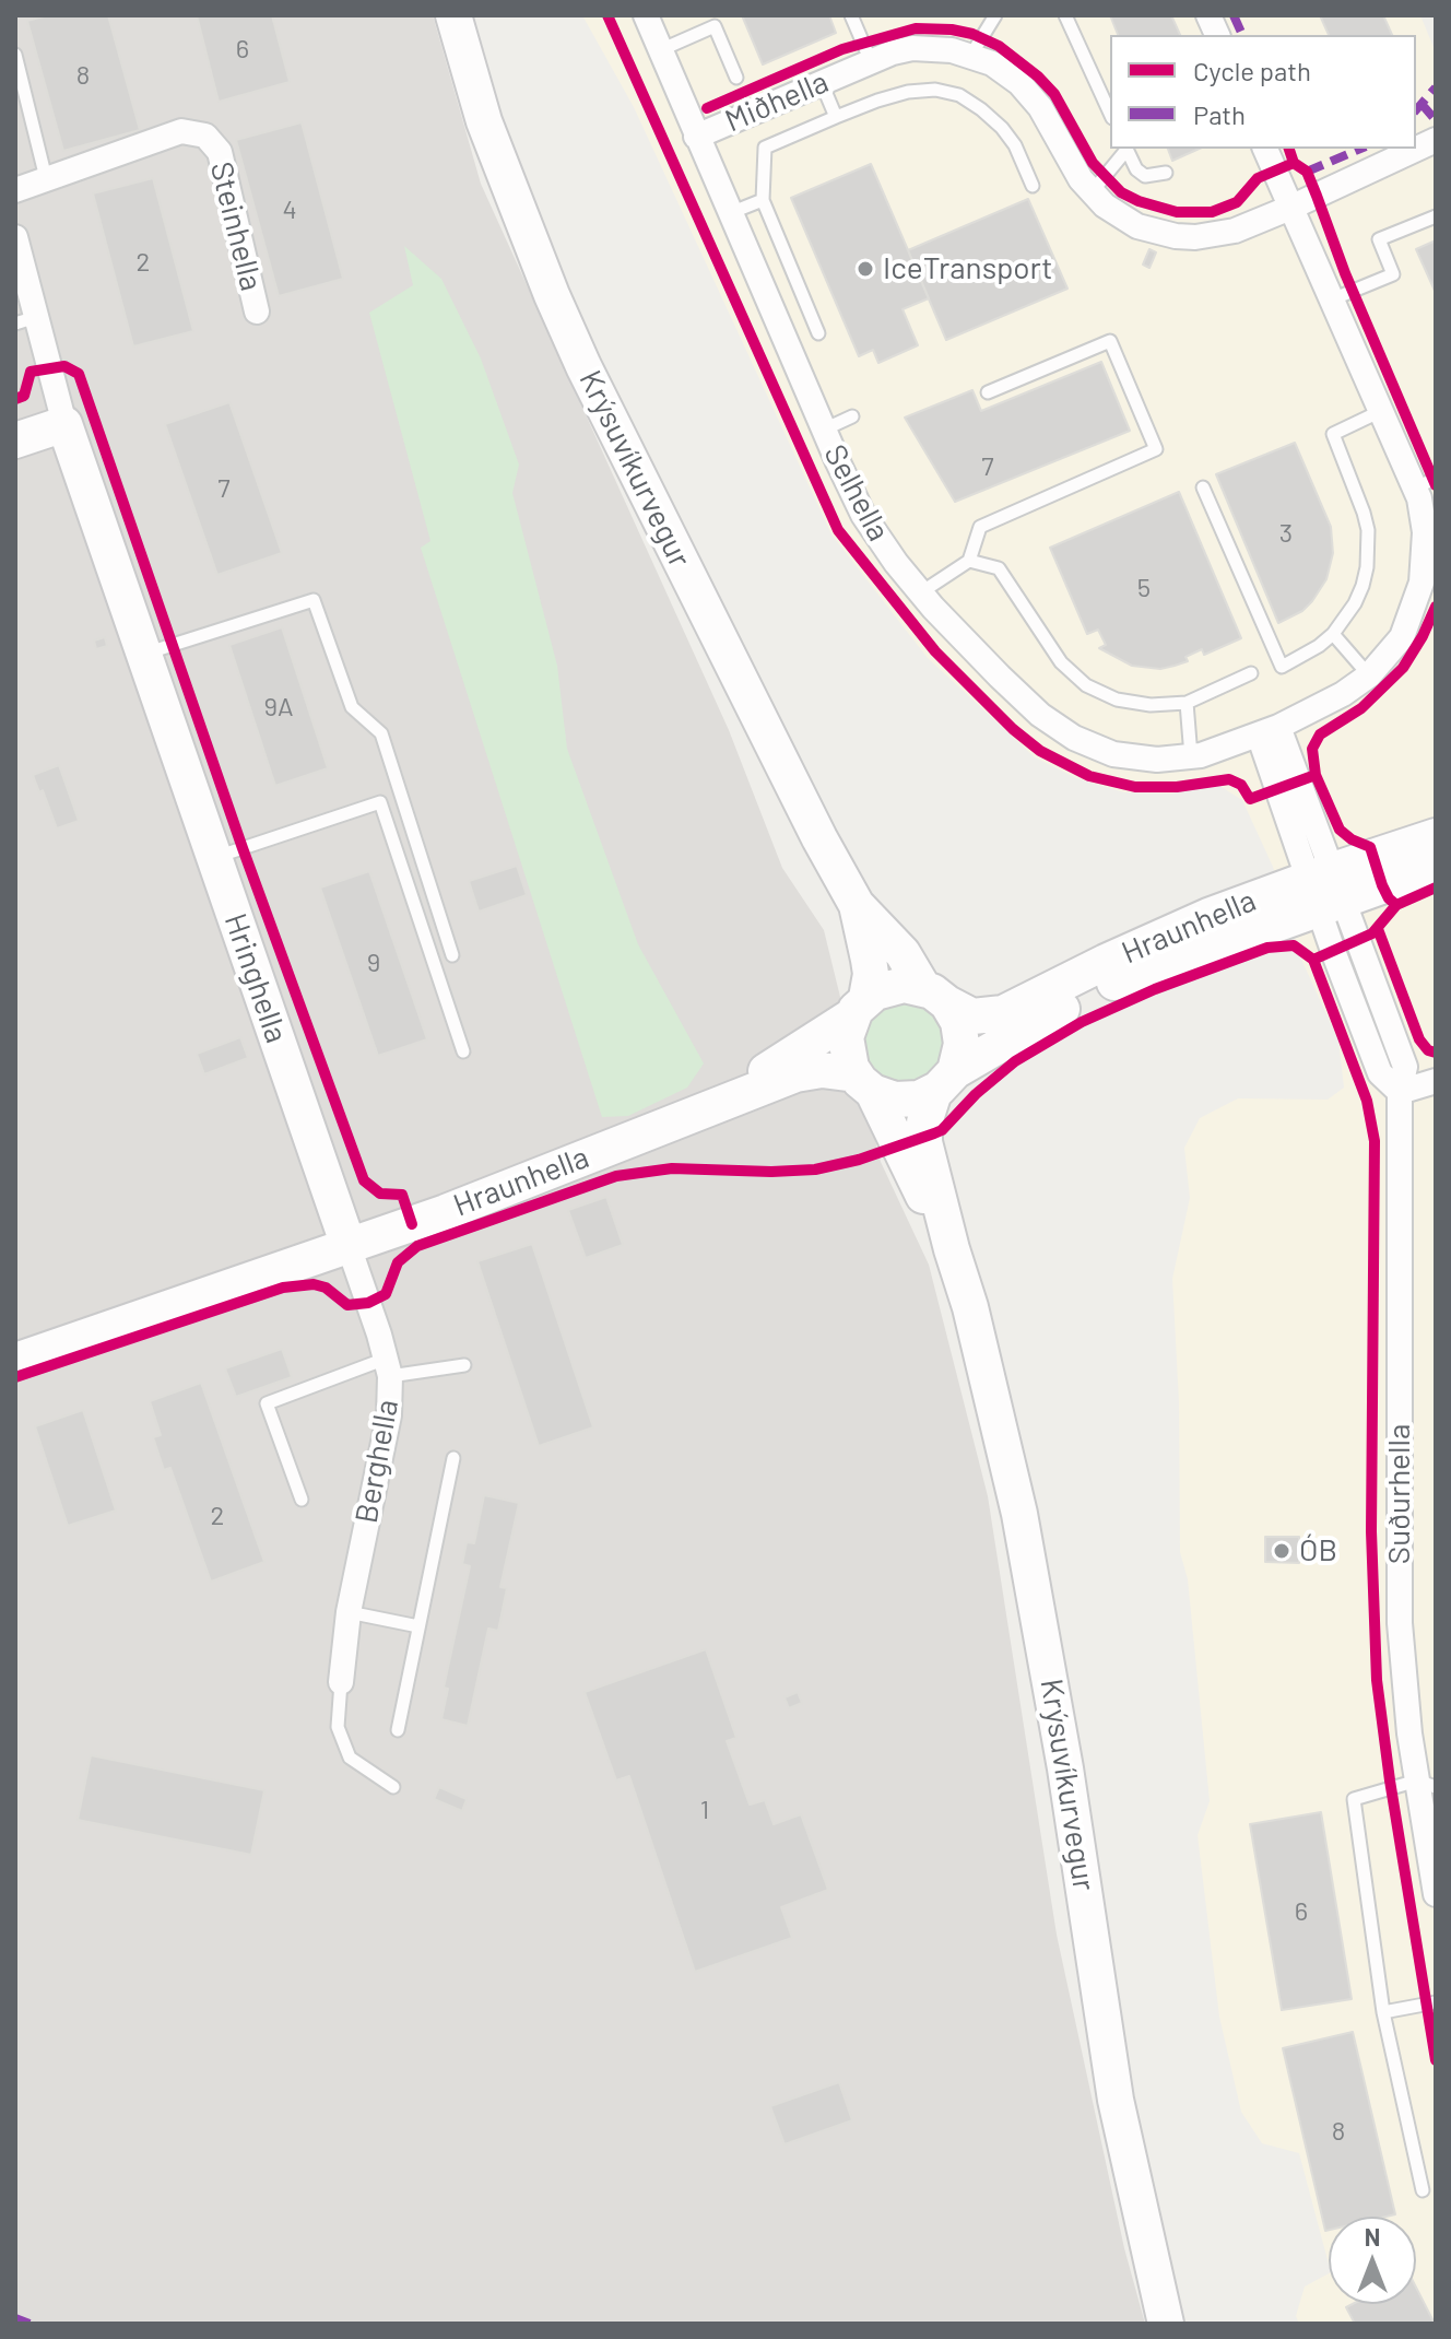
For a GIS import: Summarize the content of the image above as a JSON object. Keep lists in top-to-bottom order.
{
  "streets": {
    "street": [
      "Miðhella",
      "Steinhella",
      "Krýsuvíkurvegur",
      "Selhella",
      "Hraunhella",
      "Hringhella",
      "Berghella",
      "Suðurhella"
    ]
  },
  "crossings": [
    ["Miðhella", "Selhella"],
    ["Krýsuvíkurvegur", "Hraunhella"],
    ["Hraunhella", "Hringhella"],
    ["Hraunhella", "Berghella"],
    ["Hringhella", "Berghella"]
  ],
  "places": ["IceTransport", "ÓB"],
  "house_numbers": [
    "6",
    "8",
    "4",
    "2",
    "7",
    "7",
    "3",
    "5",
    "9A",
    "9",
    "2",
    "1",
    "6",
    "8"
  ],
  "legend": ["Cycle path", "Path"],
  "north": "top"
}
